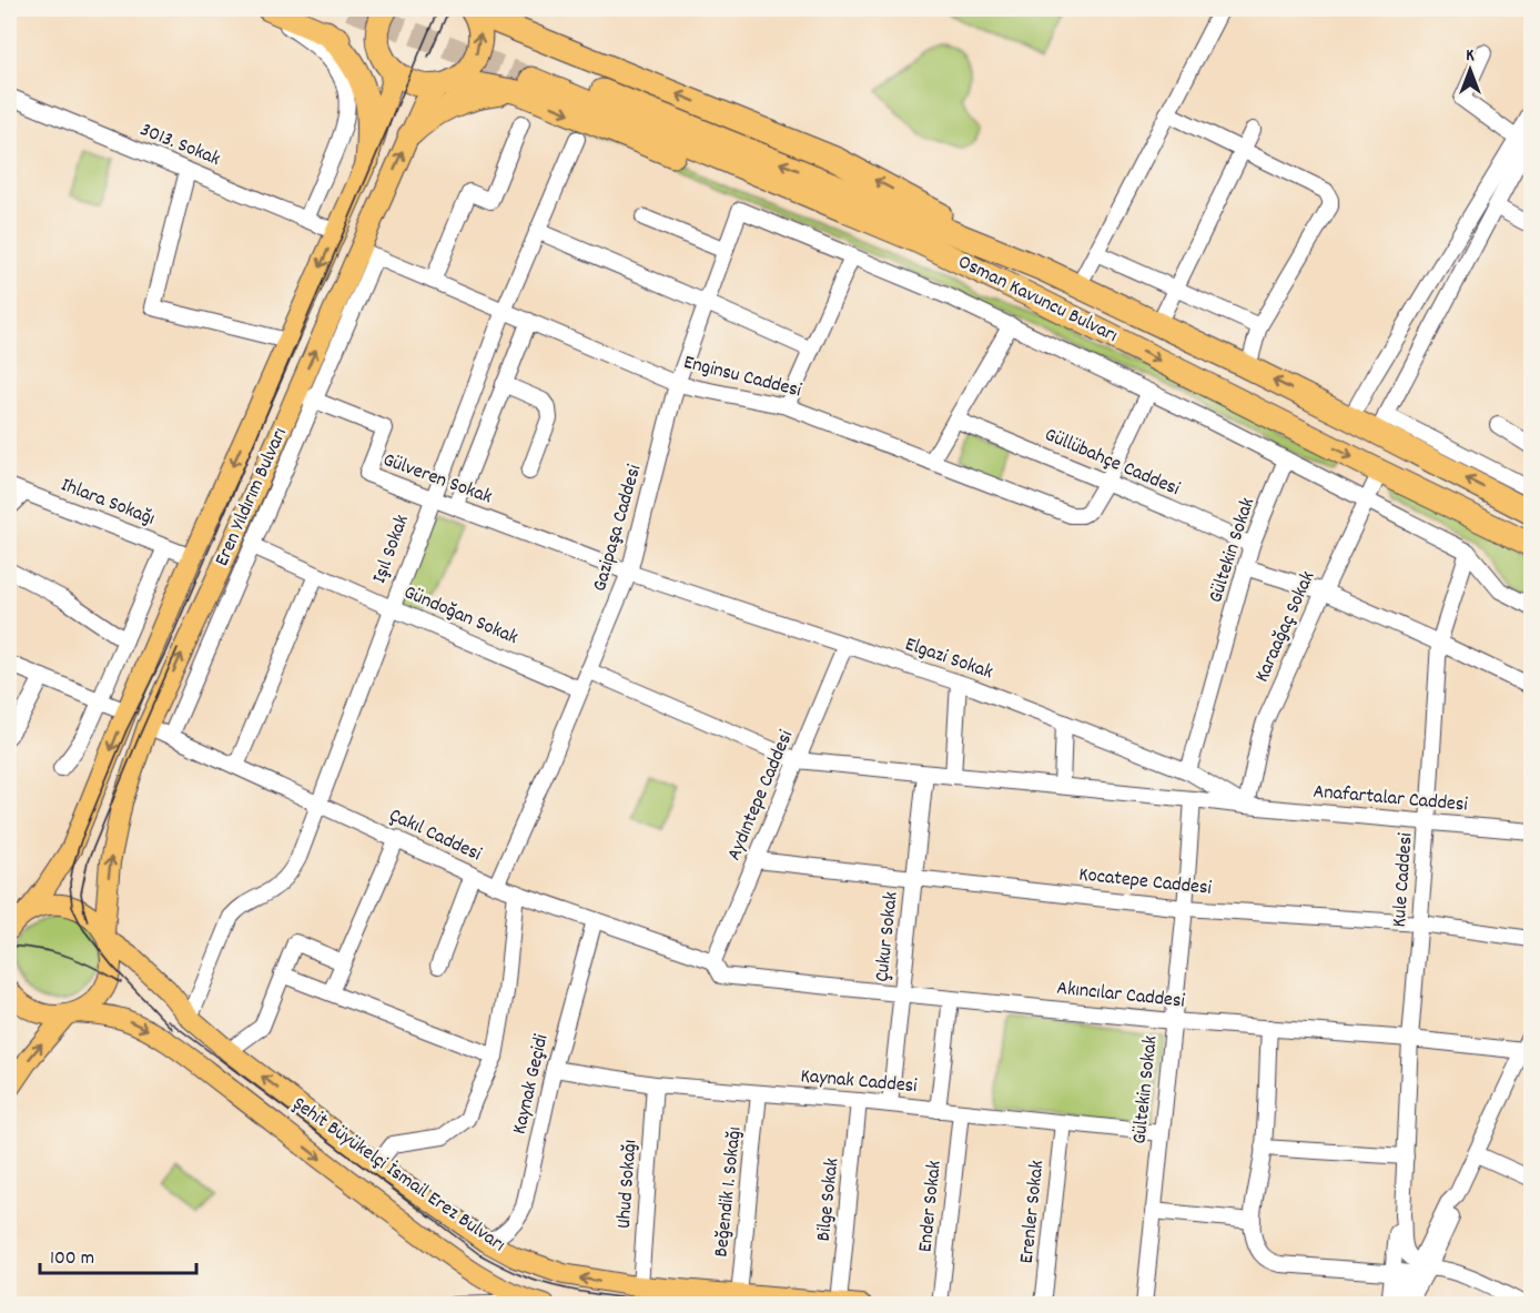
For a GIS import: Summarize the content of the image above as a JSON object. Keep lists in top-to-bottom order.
{
  "streets": {
    "highway": ["Osman Kavuncu Bulvarı"],
    "main road": ["Eren Yıldırım Bulvarı", "Şehit Büyükelçi İsmail Erez Bulvarı"],
    "street": [
      "3013. Sokak",
      "Enginsu Caddesi",
      "Güllübahçe Caddesi",
      "Gülveren Sokak",
      "Ihlara Sokağı",
      "Gazipaşa Caddesi",
      "Işıl Sokak",
      "Gültekin Sokak",
      "Gündoğan Sokak",
      "Karaağaç Sokak",
      "Elgazi Sokak",
      "Aydıntepe Caddesi",
      "Anafartalar Caddesi",
      "Çakıl Caddesi",
      "Kule Caddesi",
      "Kocatepe Caddesi",
      "Çukur Sokak",
      "Akıncılar Caddesi",
      "Kaynak Caddesi",
      "Kaynak Geçidi",
      "Uhud Sokağı",
      "Beğendik 1. Sokağı",
      "Bilge Sokak",
      "Ender Sokak",
      "Erenler Sokak"
    ]
  },
  "crossings": [
    ["3013. Sokak", "Eren Yıldırım Bulvarı"],
    ["Osman Kavuncu Bulvarı", "Karaağaç Sokak"],
    ["Enginsu Caddesi", "Güllübahçe Caddesi"],
    ["Enginsu Caddesi", "Eren Yıldırım Bulvarı"],
    ["Enginsu Caddesi", "Gazipaşa Caddesi"],
    ["Enginsu Caddesi", "Işıl Sokak"],
    ["Güllübahçe Caddesi", "Gültekin Sokak"],
    ["Gülveren Sokak", "Eren Yıldırım Bulvarı"],
    ["Gülveren Sokak", "Gazipaşa Caddesi"],
    ["Gülveren Sokak", "Işıl Sokak"],
    ["Gülveren Sokak", "Elgazi Sokak"],
    ["Eren Yıldırım Bulvarı", "Ihlara Sokağı"],
    ["Eren Yıldırım Bulvarı", "Çakıl Caddesi"],
    ["Eren Yıldırım Bulvarı", "Şehit Büyükelçi İsmail Erez Bulvarı"],
    ["Gazipaşa Caddesi", "Gündoğan Sokak"],
    ["Gazipaşa Caddesi", "Elgazi Sokak"],
    ["Gazipaşa Caddesi", "Anafartalar Caddesi"],
    ["Gazipaşa Caddesi", "Çakıl Caddesi"],
    ["Işıl Sokak", "Gündoğan Sokak"],
    ["Işıl Sokak", "Çakıl Caddesi"],
    ["Işıl Sokak", "Şehit Büyükelçi İsmail Erez Bulvarı"],
    ["Gültekin Sokak", "Elgazi Sokak"],
    ["Gültekin Sokak", "Anafartalar Caddesi"],
    ["Gültekin Sokak", "Kocatepe Caddesi"],
    ["Gültekin Sokak", "Akıncılar Caddesi"],
    ["Gültekin Sokak", "Kaynak Caddesi"],
    ["Karaağaç Sokak", "Elgazi Sokak"],
    ["Karaağaç Sokak", "Anafartalar Caddesi"],
    ["Elgazi Sokak", "Aydıntepe Caddesi"],
    ["Elgazi Sokak", "Anafartalar Caddesi"],
    ["Aydıntepe Caddesi", "Anafartalar Caddesi"],
    ["Aydıntepe Caddesi", "Çakıl Caddesi"],
    ["Aydıntepe Caddesi", "Kocatepe Caddesi"],
    ["Aydıntepe Caddesi", "Akıncılar Caddesi"],
    ["Anafartalar Caddesi", "Kule Caddesi"],
    ["Anafartalar Caddesi", "Çukur Sokak"],
    ["Çakıl Caddesi", "Akıncılar Caddesi"],
    ["Çakıl Caddesi", "Kaynak Geçidi"],
    ["Kule Caddesi", "Kocatepe Caddesi"],
    ["Kule Caddesi", "Akıncılar Caddesi"],
    ["Kocatepe Caddesi", "Çukur Sokak"],
    ["Çukur Sokak", "Akıncılar Caddesi"],
    ["Çukur Sokak", "Kaynak Caddesi"],
    ["Kaynak Caddesi", "Kaynak Geçidi"],
    ["Kaynak Caddesi", "Uhud Sokağı"],
    ["Kaynak Caddesi", "Beğendik 1. Sokağı"],
    ["Kaynak Caddesi", "Bilge Sokak"],
    ["Kaynak Caddesi", "Ender Sokak"],
    ["Kaynak Caddesi", "Erenler Sokak"],
    ["Kaynak Geçidi", "Şehit Büyükelçi İsmail Erez Bulvarı"],
    ["Şehit Büyükelçi İsmail Erez Bulvarı", "Uhud Sokağı"],
    ["Şehit Büyükelçi İsmail Erez Bulvarı", "Beğendik 1. Sokağı"],
    ["Şehit Büyükelçi İsmail Erez Bulvarı", "Bilge Sokak"]
  ],
  "scale_bar": "100 m",
  "north": "top"
}
